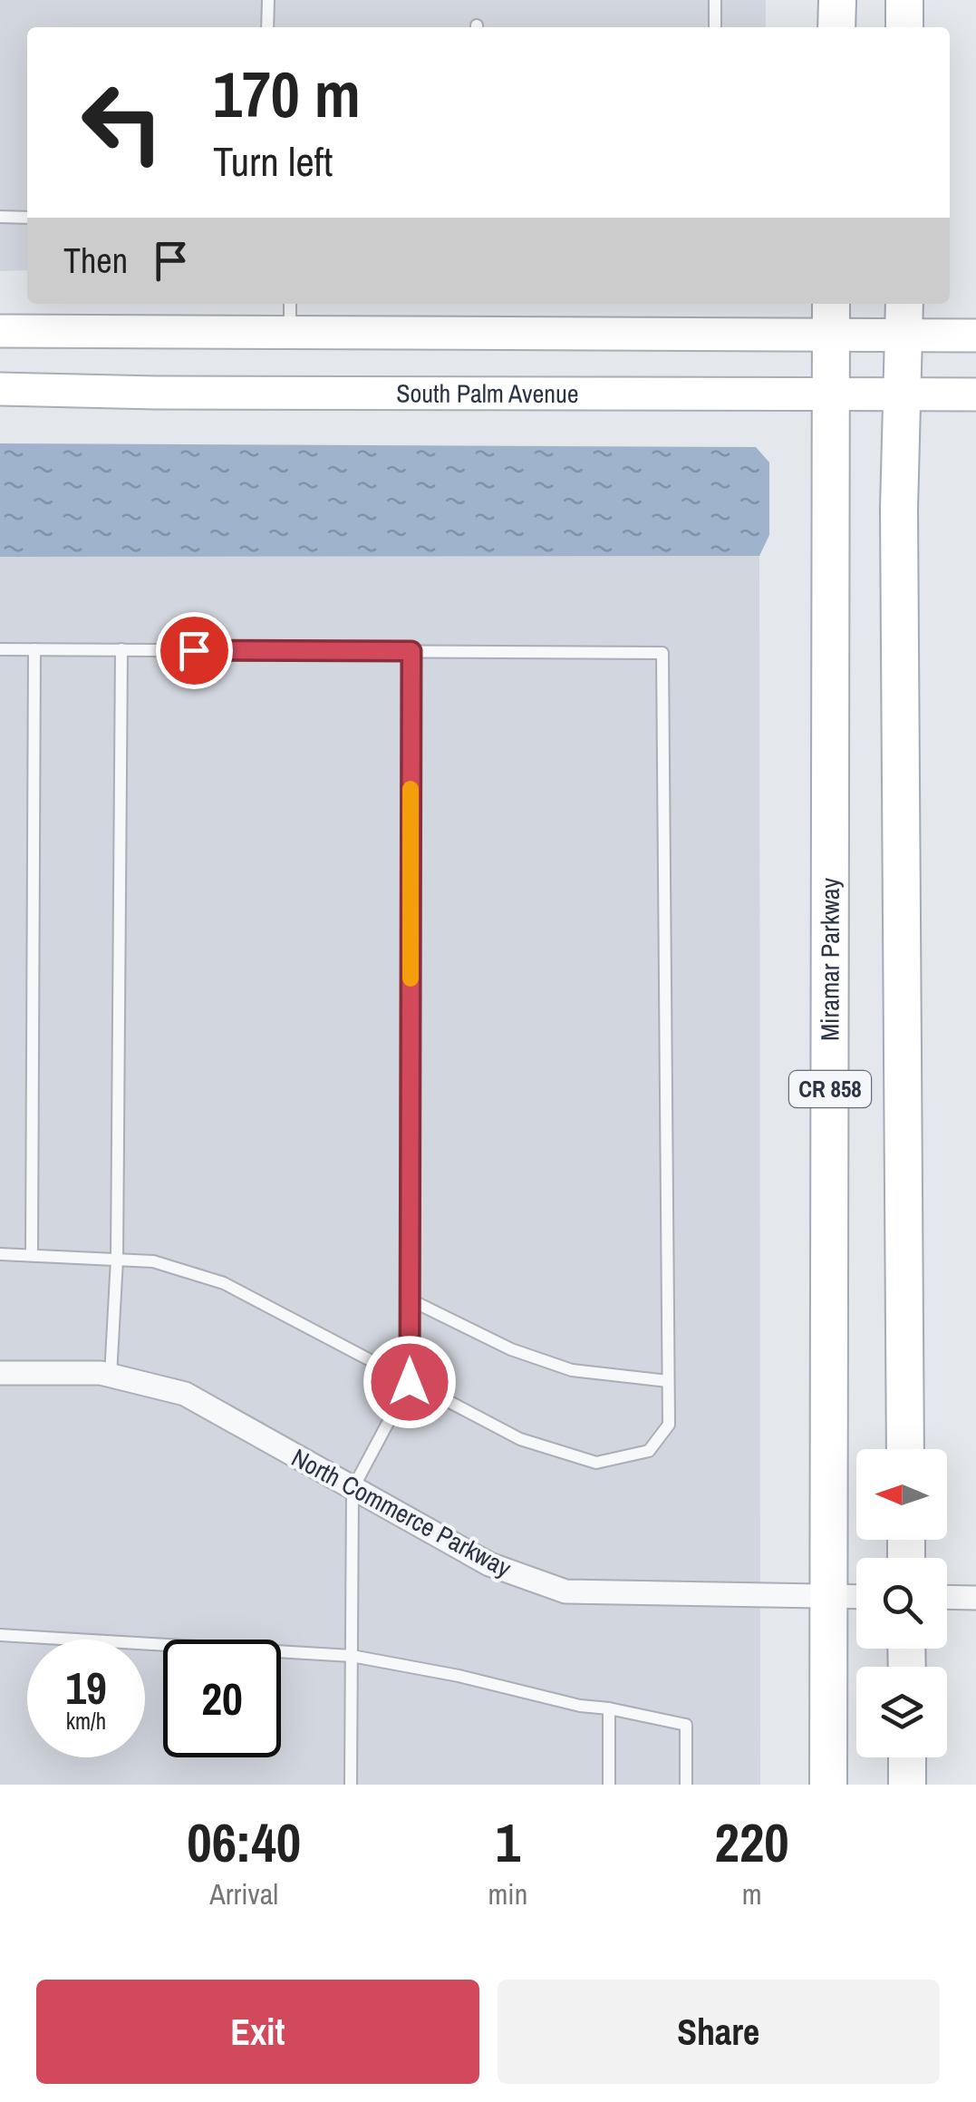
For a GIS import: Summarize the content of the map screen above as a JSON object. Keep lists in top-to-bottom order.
{
  "streets": {
    "main road": ["South Palm Avenue", "Miramar Parkway", "CR 858"],
    "street": ["North Commerce Parkway"]
  },
  "crossings": [
    ["South Palm Avenue", "Miramar Parkway"],
    ["South Palm Avenue", "CR 858"],
    ["Miramar Parkway", "North Commerce Parkway"]
  ],
  "north": "left",
  "page": {
    "turn": ["170 m", "Turn left"],
    "then": "Then",
    "speed": "19 km/h",
    "limit": "20",
    "eta": [
      "06:40",
      "Arrival",
      "1",
      "min",
      "220",
      "m"
    ],
    "buttons": ["Exit", "Share"]
  }
}
